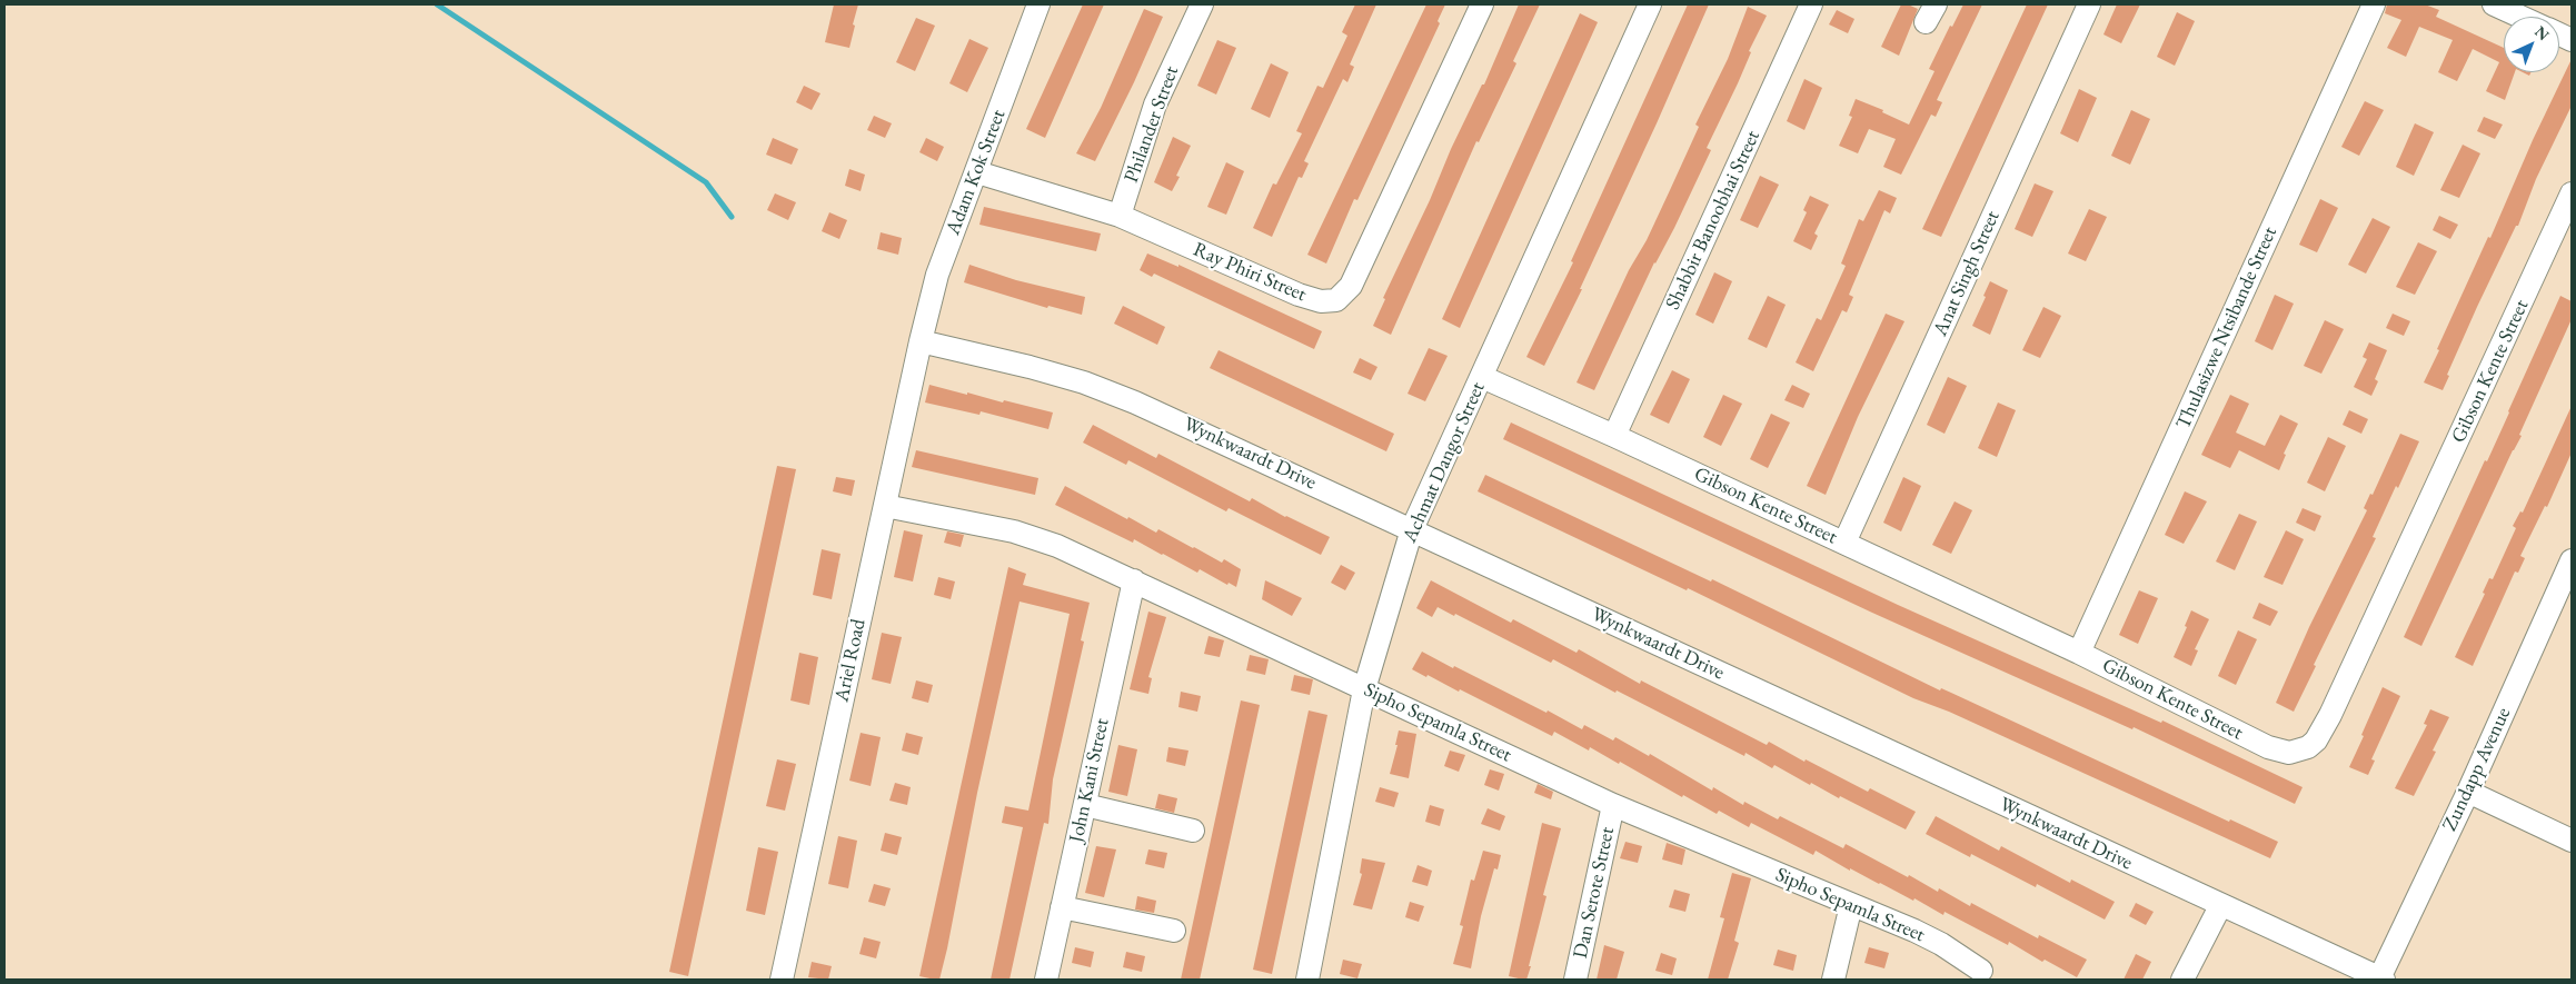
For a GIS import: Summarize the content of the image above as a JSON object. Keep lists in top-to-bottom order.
{
  "streets": {
    "street": [
      "Philander Street",
      "Adam Kok Street",
      "Shabbir Banoobhai Street",
      "Ray Phiri Street",
      "Anat Singh Street",
      "Thulasizwe Ntsibande Street",
      "Gibson Kente Street",
      "Wynkwaardt Drive",
      "Achmat Dangor Street",
      "Ariel Road",
      "Sipho Sepamla Street",
      "Zundapp Avenue",
      "John Kani Street",
      "Dan Serote Street"
    ]
  },
  "crossings": [
    ["Philander Street", "Ray Phiri Street"],
    ["Adam Kok Street", "Ray Phiri Street"],
    ["Adam Kok Street", "Wynkwaardt Drive"],
    ["Adam Kok Street", "Ariel Road"],
    ["Shabbir Banoobhai Street", "Gibson Kente Street"],
    ["Anat Singh Street", "Gibson Kente Street"],
    ["Thulasizwe Ntsibande Street", "Gibson Kente Street"],
    ["Gibson Kente Street", "Achmat Dangor Street"],
    ["Wynkwaardt Drive", "Achmat Dangor Street"],
    ["Wynkwaardt Drive", "Ariel Road"],
    ["Wynkwaardt Drive", "Zundapp Avenue"],
    ["Achmat Dangor Street", "Sipho Sepamla Street"],
    ["Ariel Road", "Sipho Sepamla Street"],
    ["Sipho Sepamla Street", "John Kani Street"],
    ["Sipho Sepamla Street", "Dan Serote Street"]
  ],
  "north": "top right"
}
